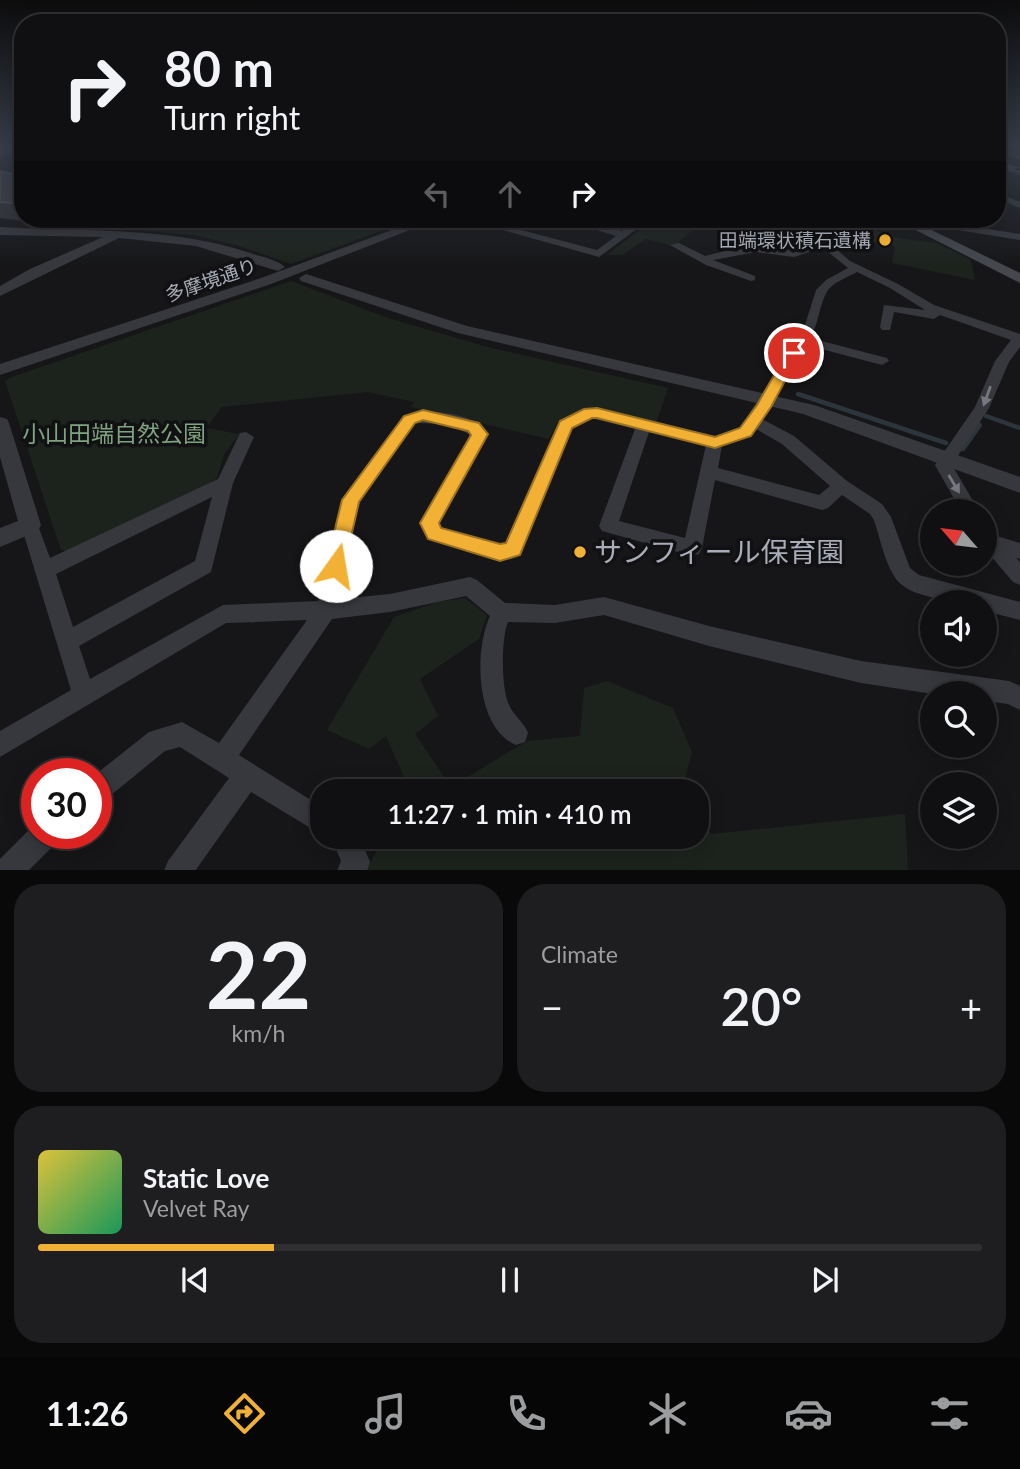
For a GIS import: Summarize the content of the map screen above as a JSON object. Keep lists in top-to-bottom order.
{
  "streets": {
    "street": ["多摩境通り"]
  },
  "parks": ["小山田端自然公園"],
  "places": ["田端環状積石遺構", "サンフィール保育園"],
  "north": "top left",
  "page": {
    "turn": ["80 m", "Turn right"],
    "limit": "30",
    "trip": "11:27 · 1 min · 410 m",
    "tile": [
      ["22", "km/h"],
      "Climate"
    ],
    "heat": ["−", "20°", "+"],
    "song": ["Static Love", "Velvet Ray"],
    "tabs": "11:26"
  }
}
